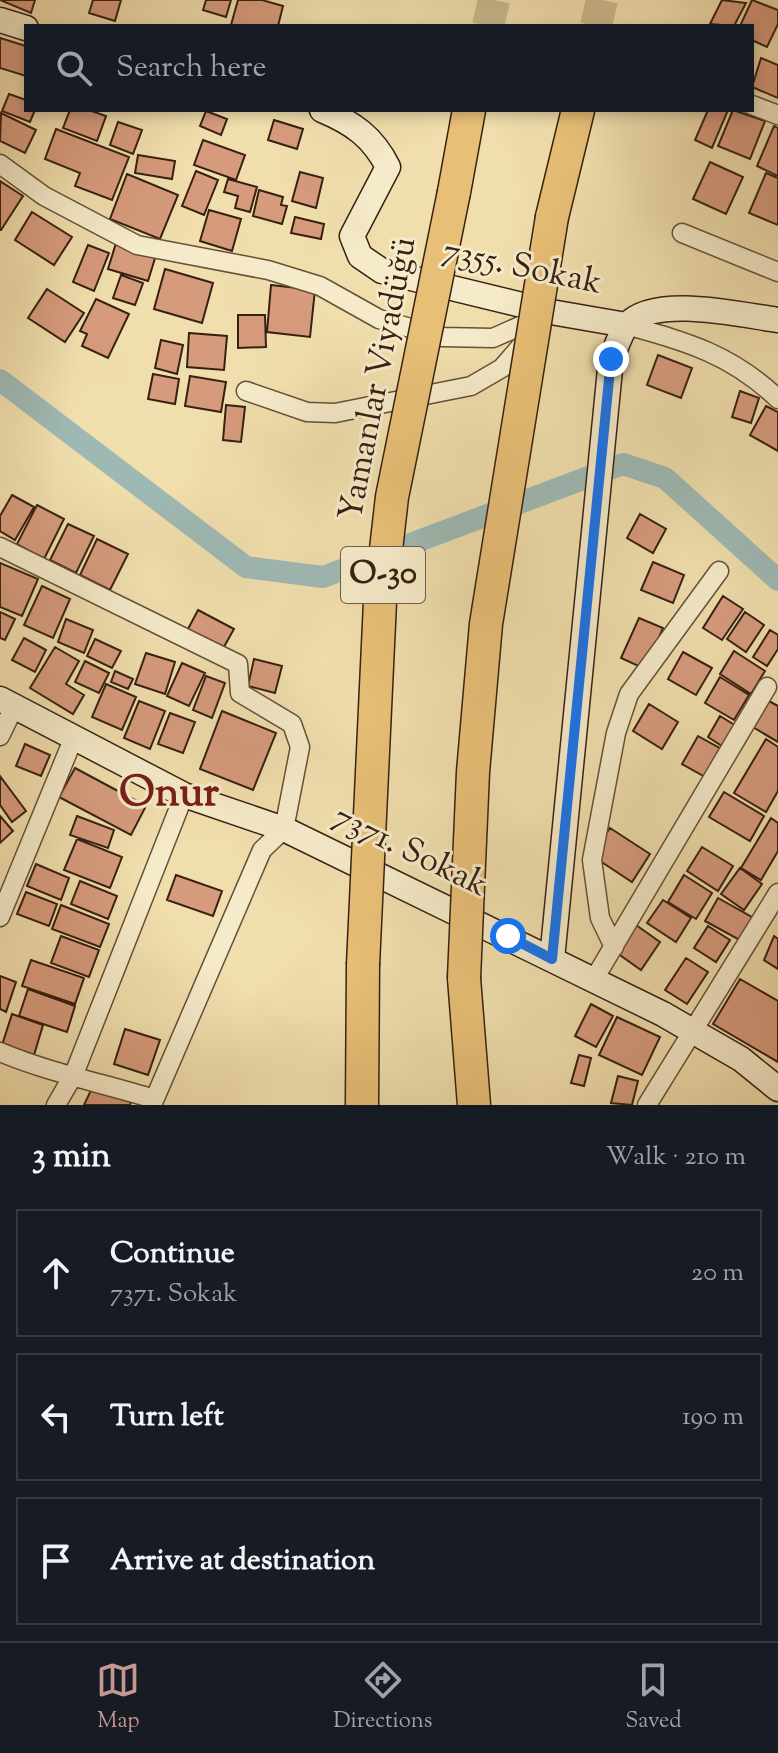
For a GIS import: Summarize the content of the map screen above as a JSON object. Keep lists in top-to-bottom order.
{
  "streets": {
    "highway": ["Yamanlar Viyadüğü", "O-30"],
    "street": ["7355. Sokak", "7371. Sokak"]
  },
  "districts": ["Onur"],
  "page": {
    "search": "Search here",
    "heading": ["3 min", "Walk · 210 m"],
    "list": [
      ["Continue", "7371. Sokak", "20 m"],
      ["Turn left", "190 m"],
      "Arrive at destination"
    ],
    "nav": ["Map", "Directions", "Saved"]
  }
}
